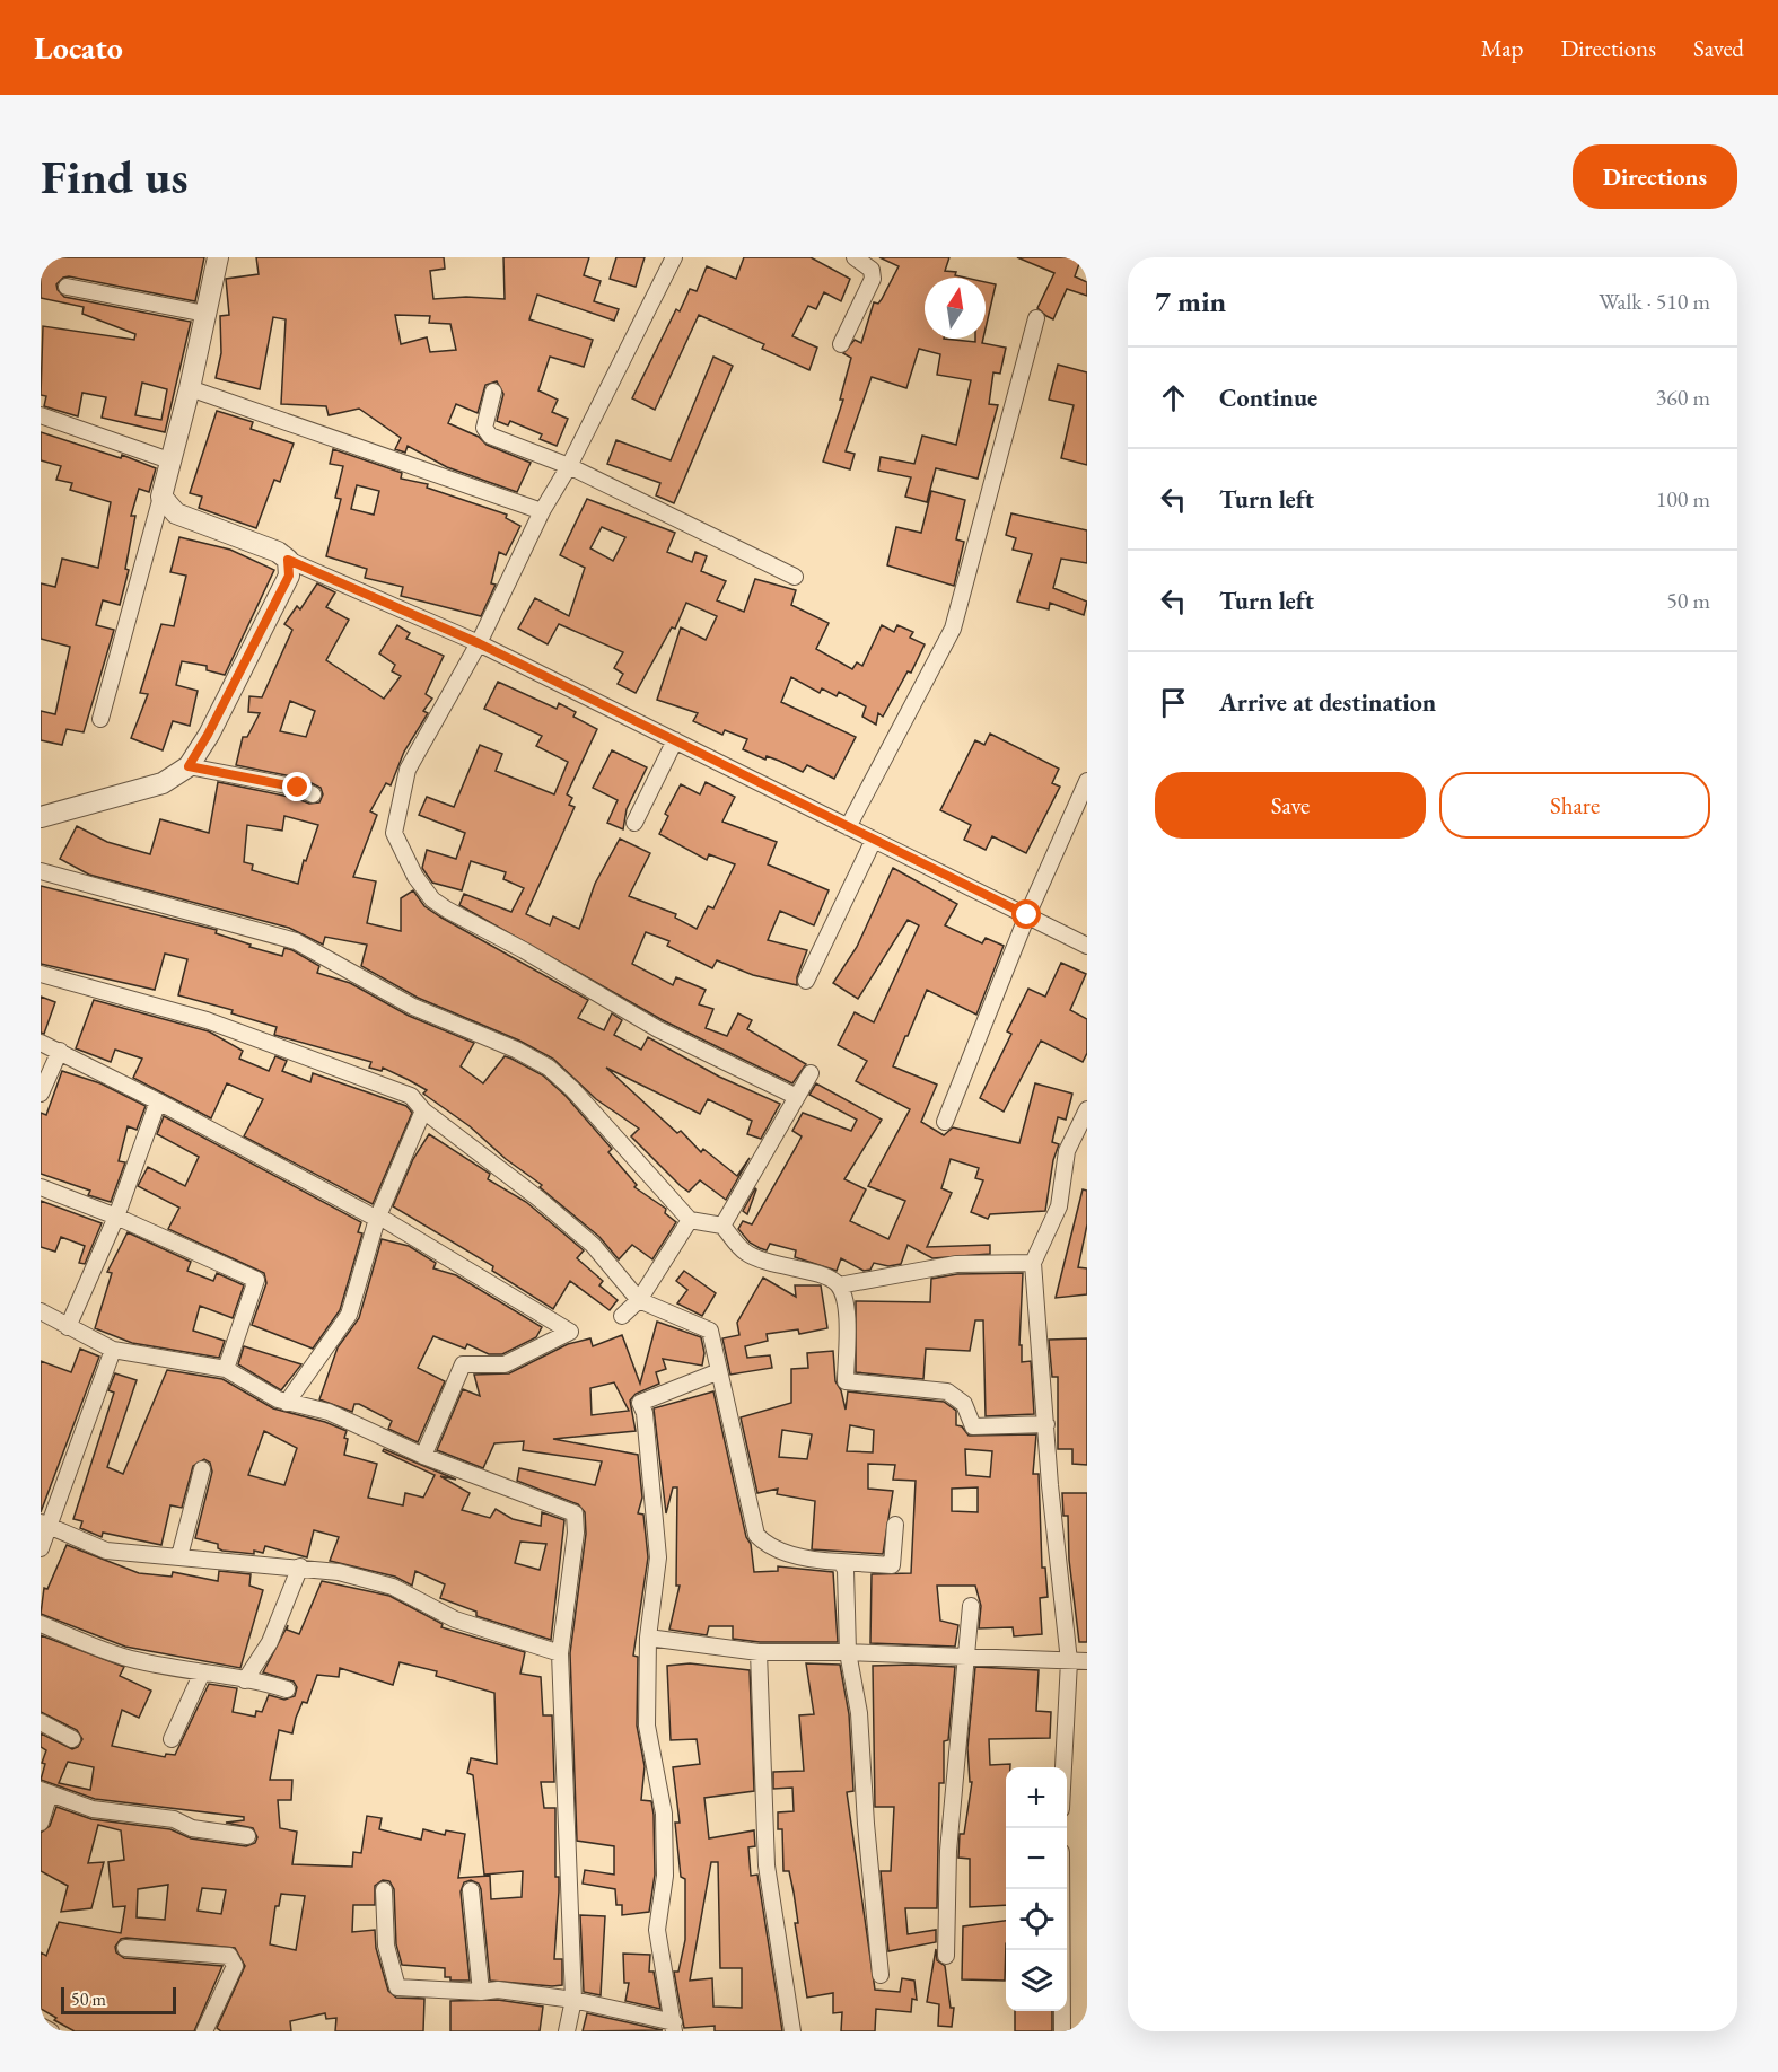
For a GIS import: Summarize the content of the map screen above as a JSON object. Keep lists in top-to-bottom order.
{
  "scale_bar": "50 m",
  "north": "top",
  "page": {
    "header": "Locato",
    "nav": ["Map", "Directions", "Saved"],
    "buttons": [
      "Directions",
      ["Save", "Share"]
    ],
    "title": "Find us",
    "heading": ["7 min", "Walk · 510 m"],
    "list": [
      ["Continue", "360 m"],
      ["Turn left", "100 m"],
      ["Turn left", "50 m"],
      "Arrive at destination"
    ],
    "map_buttons": ["+", "−"],
    "scale": "50 m"
  }
}
